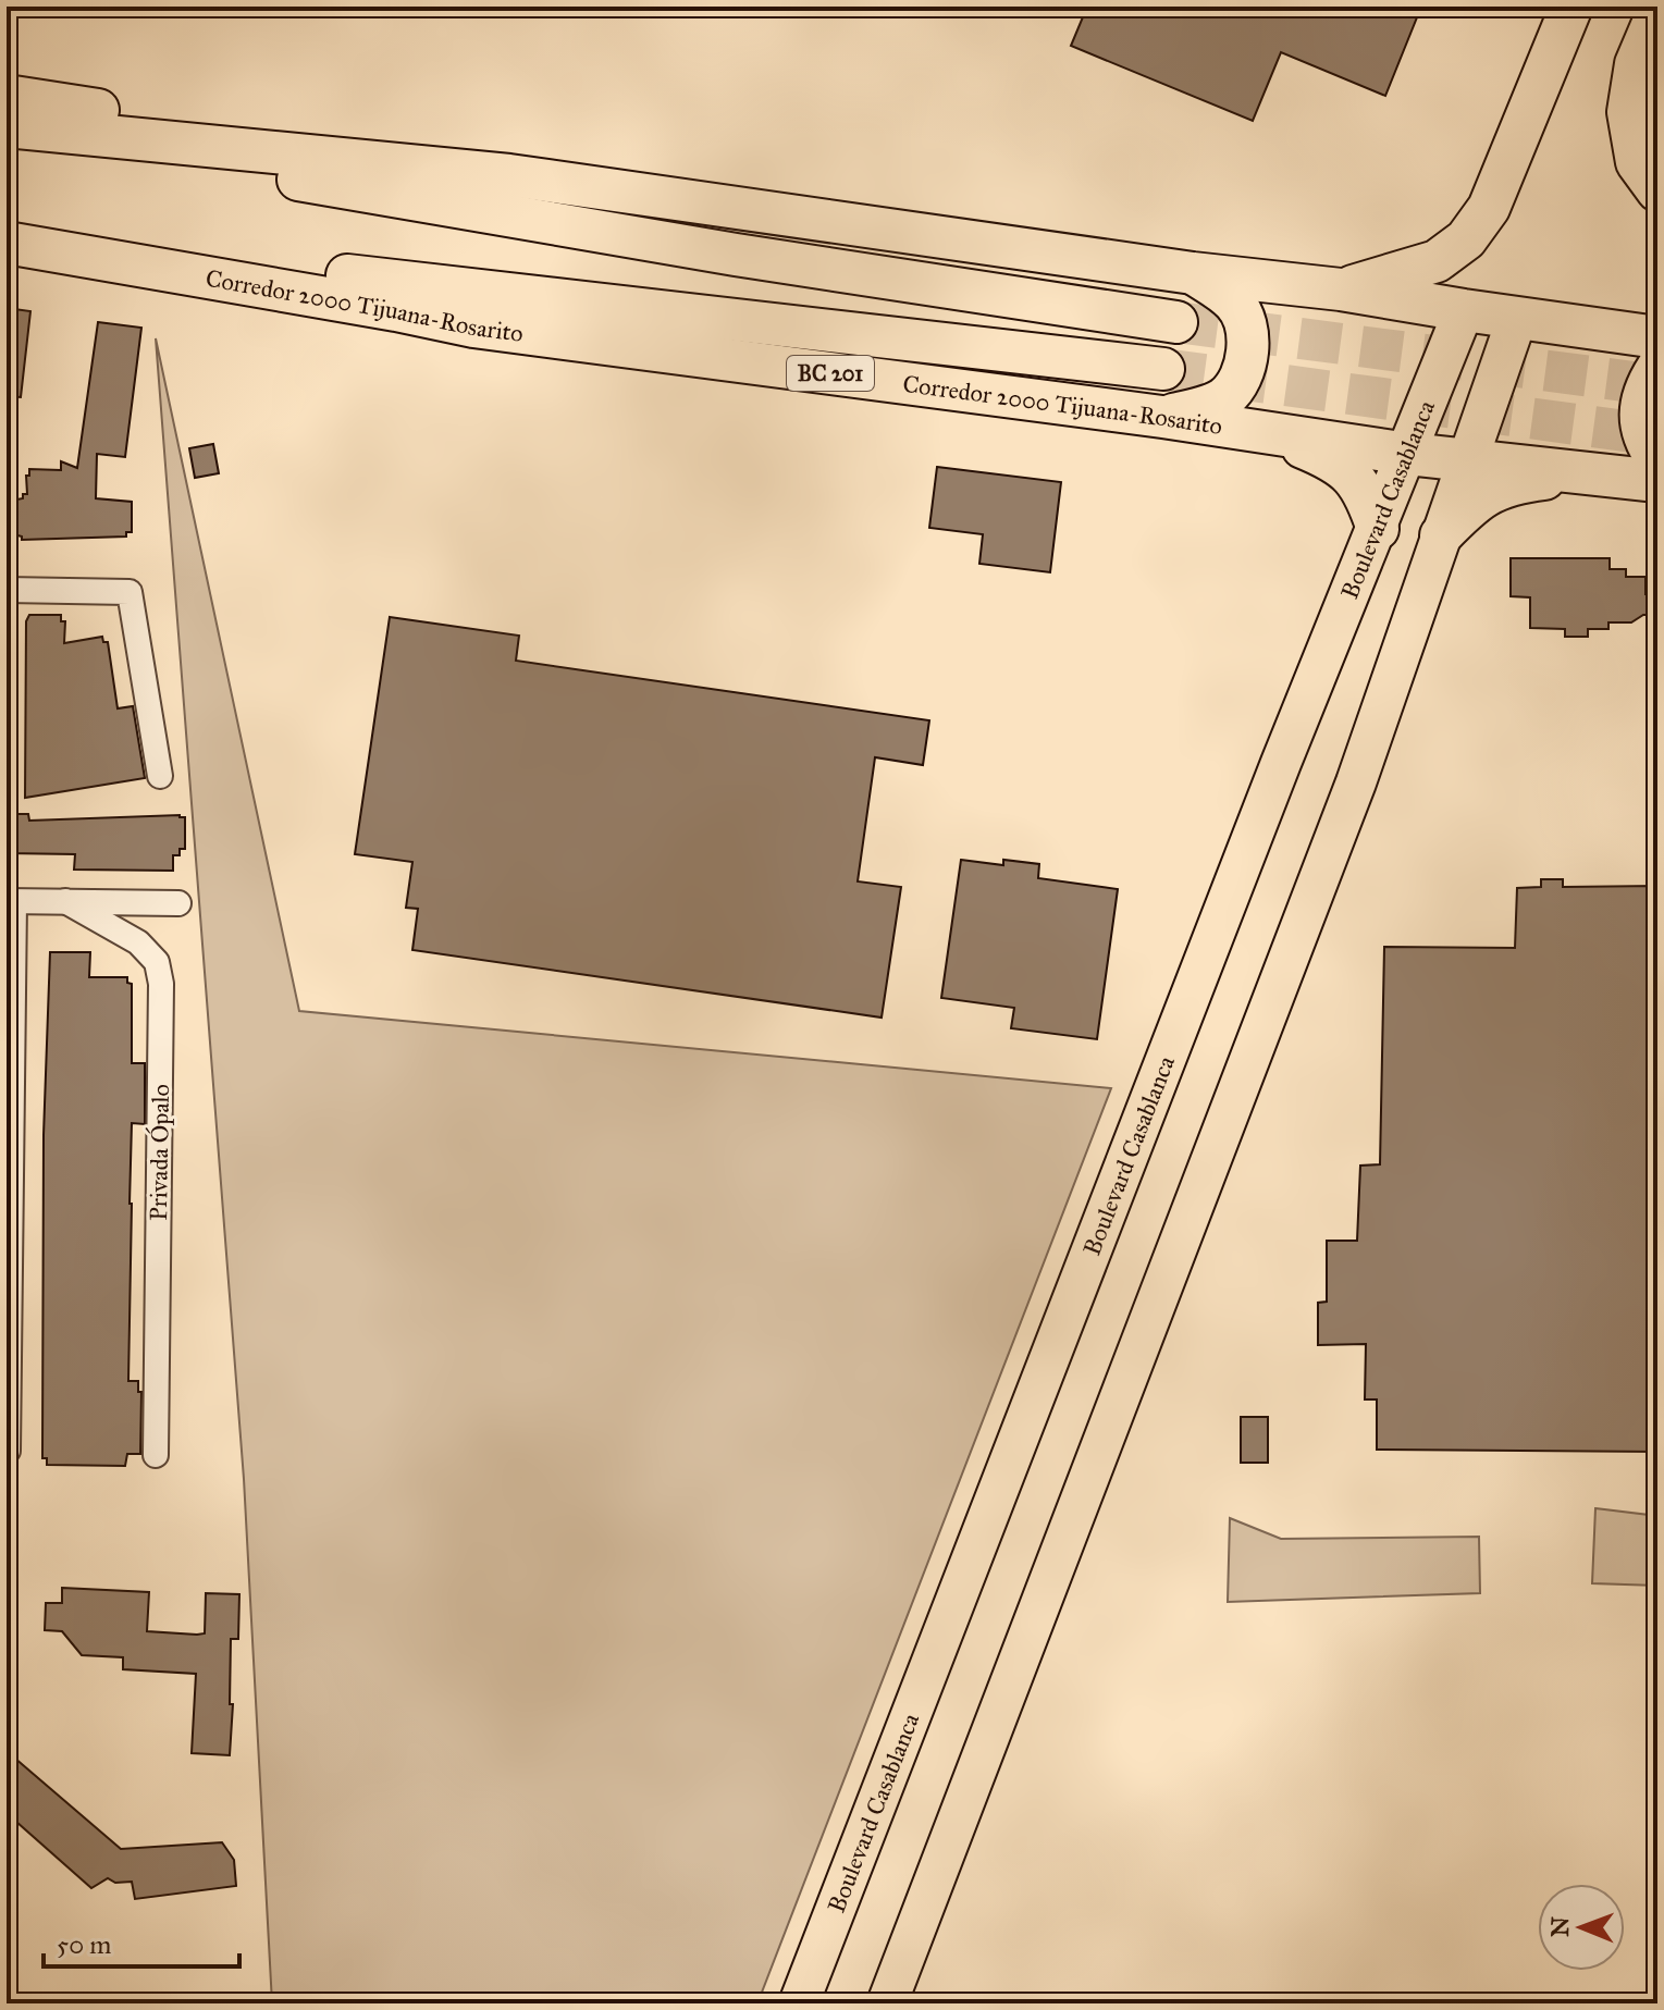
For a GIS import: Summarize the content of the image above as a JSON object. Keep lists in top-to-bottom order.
{
  "streets": {
    "highway": ["Corredor 2000 Tijuana-Rosarito", "BC 201"],
    "main road": ["Boulevard Casablanca"],
    "street": ["Privada Ópalo"]
  },
  "crossings": [
    ["Corredor 2000 Tijuana-Rosarito", "Boulevard Casablanca"]
  ],
  "scale_bar": "50 m",
  "north": "left"
}
